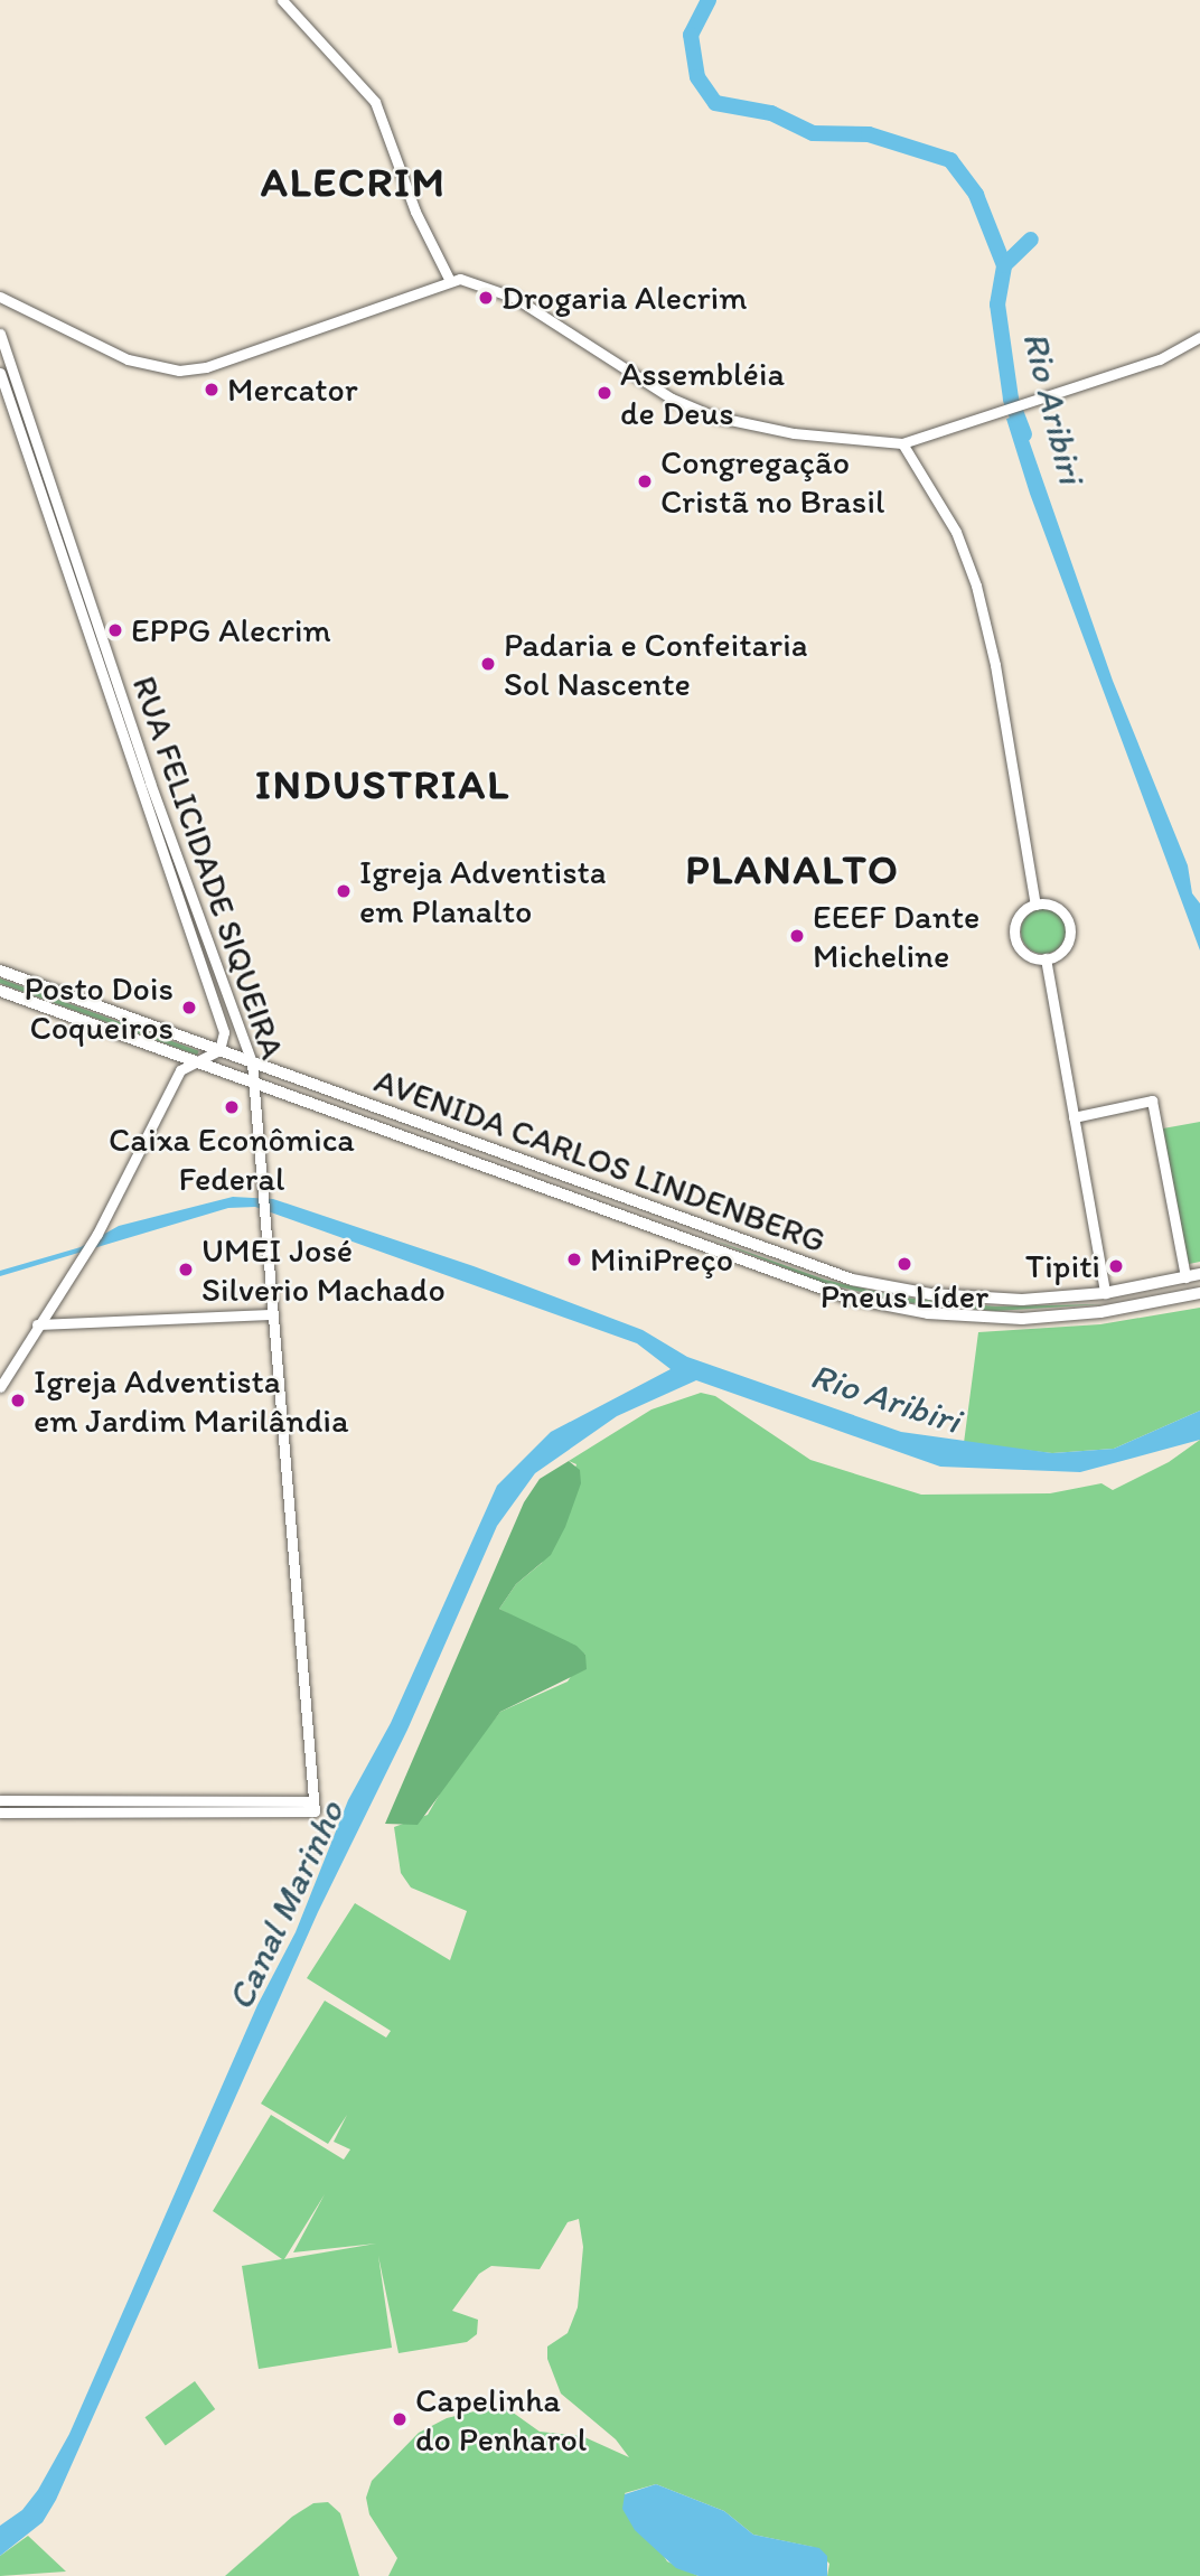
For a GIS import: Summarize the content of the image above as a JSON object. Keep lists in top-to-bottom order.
{
  "streets": {
    "main road": ["AVENIDA CARLOS LINDENBERG"],
    "street": ["RUA FELICIDADE SIQUEIRA"]
  },
  "crossings": [
    ["RUA FELICIDADE SIQUEIRA", "AVENIDA CARLOS LINDENBERG"]
  ],
  "districts": ["ALECRIM", "INDUSTRIAL", "PLANALTO"],
  "water": ["Rio Aribiri", "Canal Marinho"],
  "places": [
    "Drogaria Alecrim",
    "Mercator",
    "Assembléia de Deus",
    "Congregação Cristã no Brasil",
    "EPPG Alecrim",
    "Padaria e Confeitaria Sol Nascente",
    "Igreja Adventista em Planalto",
    "EEEF Dante Micheline",
    "Posto Dois Coqueiros",
    "Caixa Econômica Federal",
    "MiniPreço",
    "Pneus Líder",
    "Tipiti",
    "UMEI José Silverio Machado",
    "Igreja Adventista em Jardim Marilândia",
    "Capelinha do Penharol"
  ]
}
